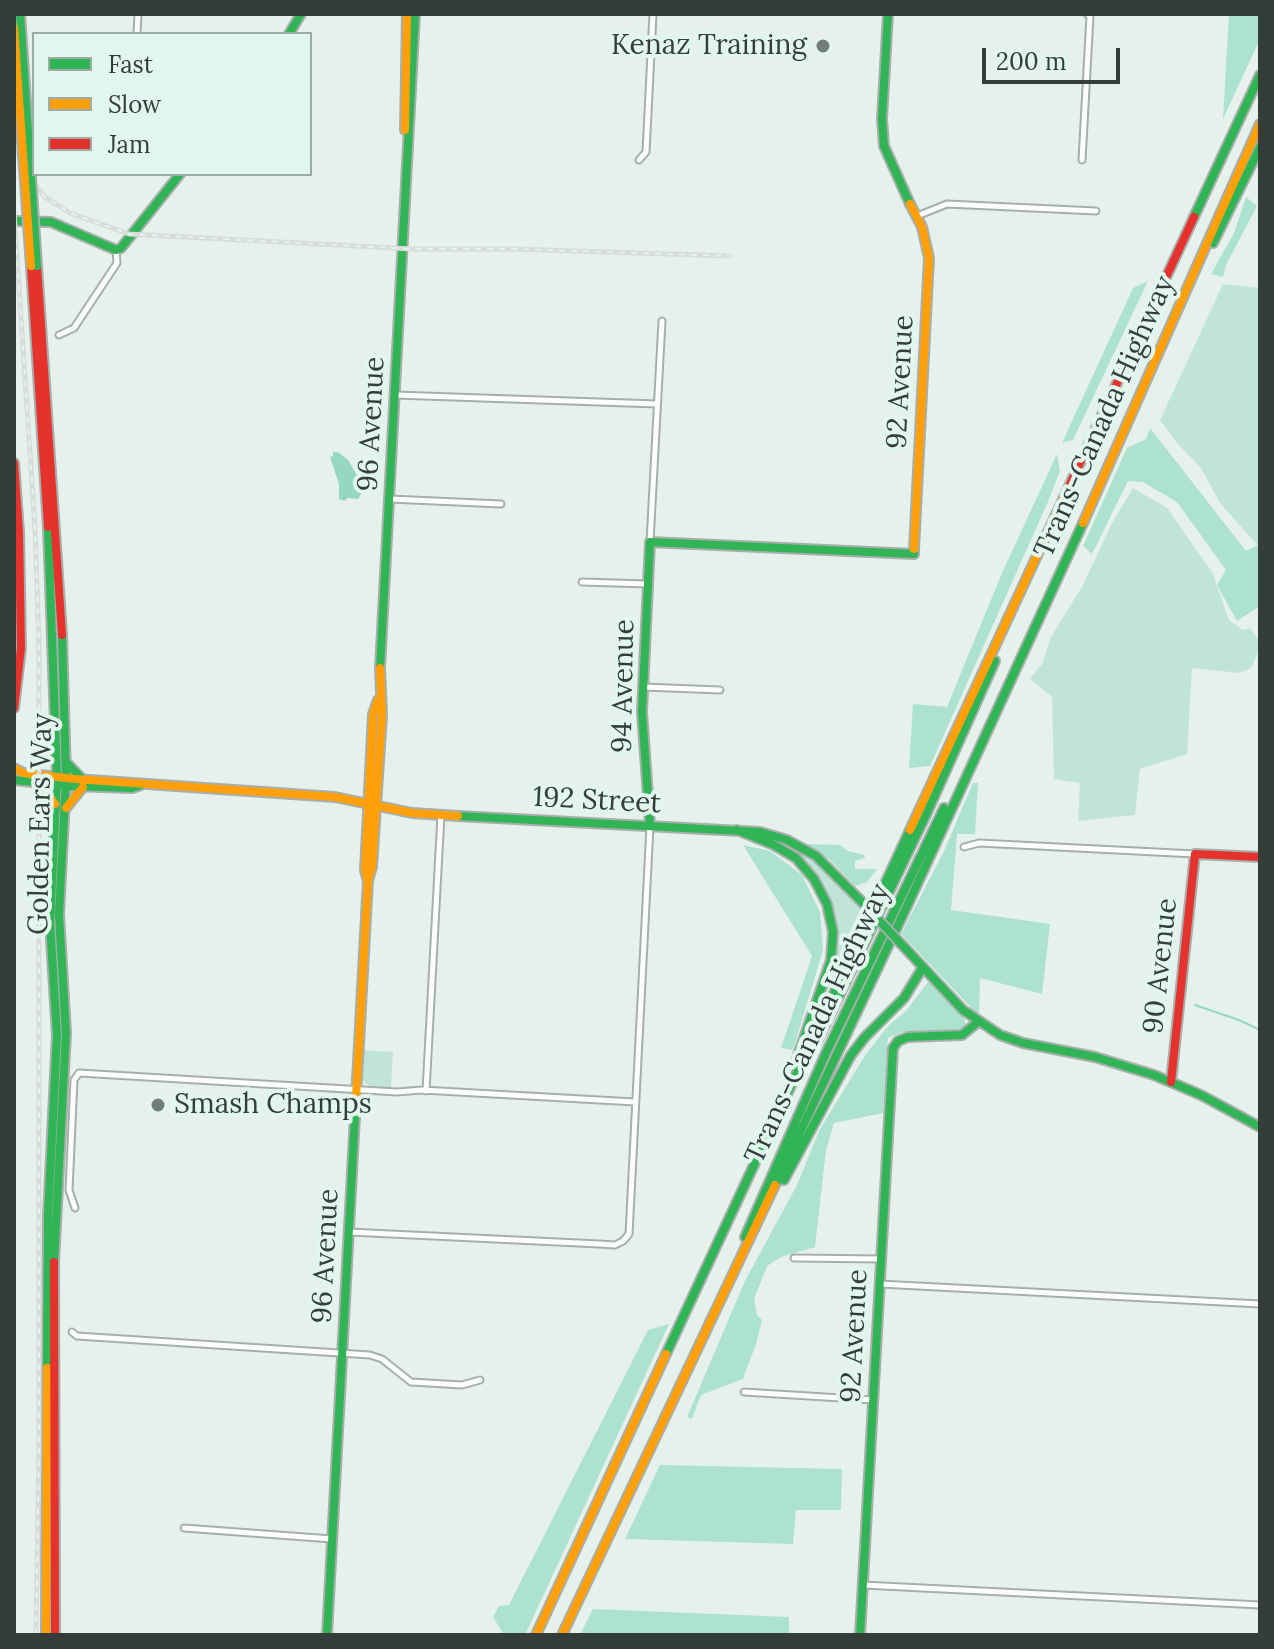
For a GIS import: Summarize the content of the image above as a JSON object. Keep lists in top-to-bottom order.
{
  "streets": {
    "main road": [
      "92 Avenue",
      "Trans-Canada Highway",
      "96 Avenue",
      "94 Avenue",
      "192 Street",
      "Golden Ears Way",
      "90 Avenue"
    ]
  },
  "crossings": [
    ["92 Avenue", "94 Avenue"],
    ["92 Avenue", "192 Street"],
    ["96 Avenue", "94 Avenue"],
    ["96 Avenue", "192 Street"],
    ["94 Avenue", "192 Street"],
    ["192 Street", "Golden Ears Way"],
    ["192 Street", "90 Avenue"]
  ],
  "places": ["Kenaz Training", "Smash Champs"],
  "legend": ["Fast", "Slow", "Jam"],
  "scale_bar": "200 m"
}
